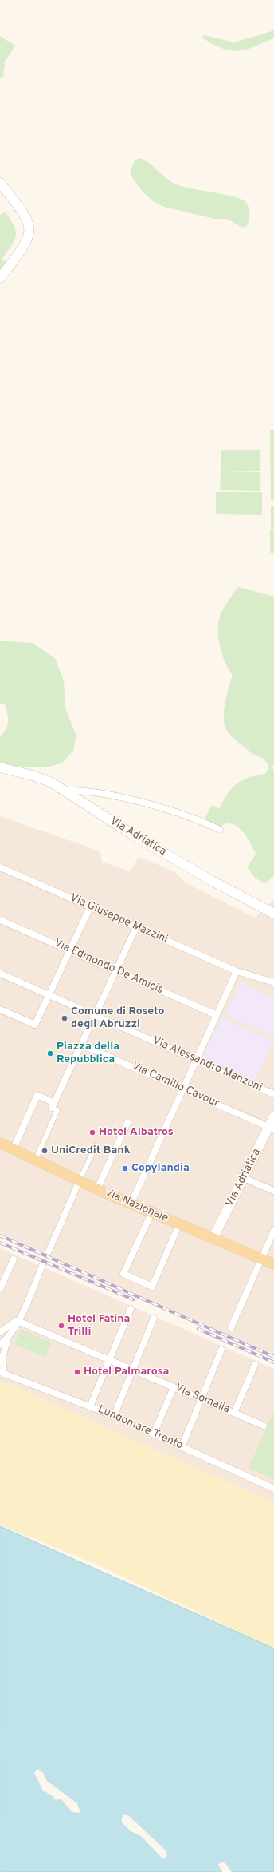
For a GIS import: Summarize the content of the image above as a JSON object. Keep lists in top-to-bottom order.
{
  "streets": {
    "main road": ["Via Adriatica", "Via Nazionale"],
    "street": [
      "Via Giuseppe Mazzini",
      "Via Edmondo De Amicis",
      "Via Alessandro Manzoni",
      "Via Camillo Cavour",
      "Via Somalia",
      "Lungomare Trento"
    ]
  },
  "crossings": [
    ["Via Adriatica", "Via Camillo Cavour"],
    ["Via Adriatica", "Via Nazionale"]
  ],
  "places": [
    "Comune di Roseto degli Abruzzi",
    "Piazza della Repubblica",
    "Hotel Albatros",
    "UniCredit Bank",
    "Copylandia",
    "Hotel Fatina Trilli",
    "Hotel Palmarosa"
  ]
}
